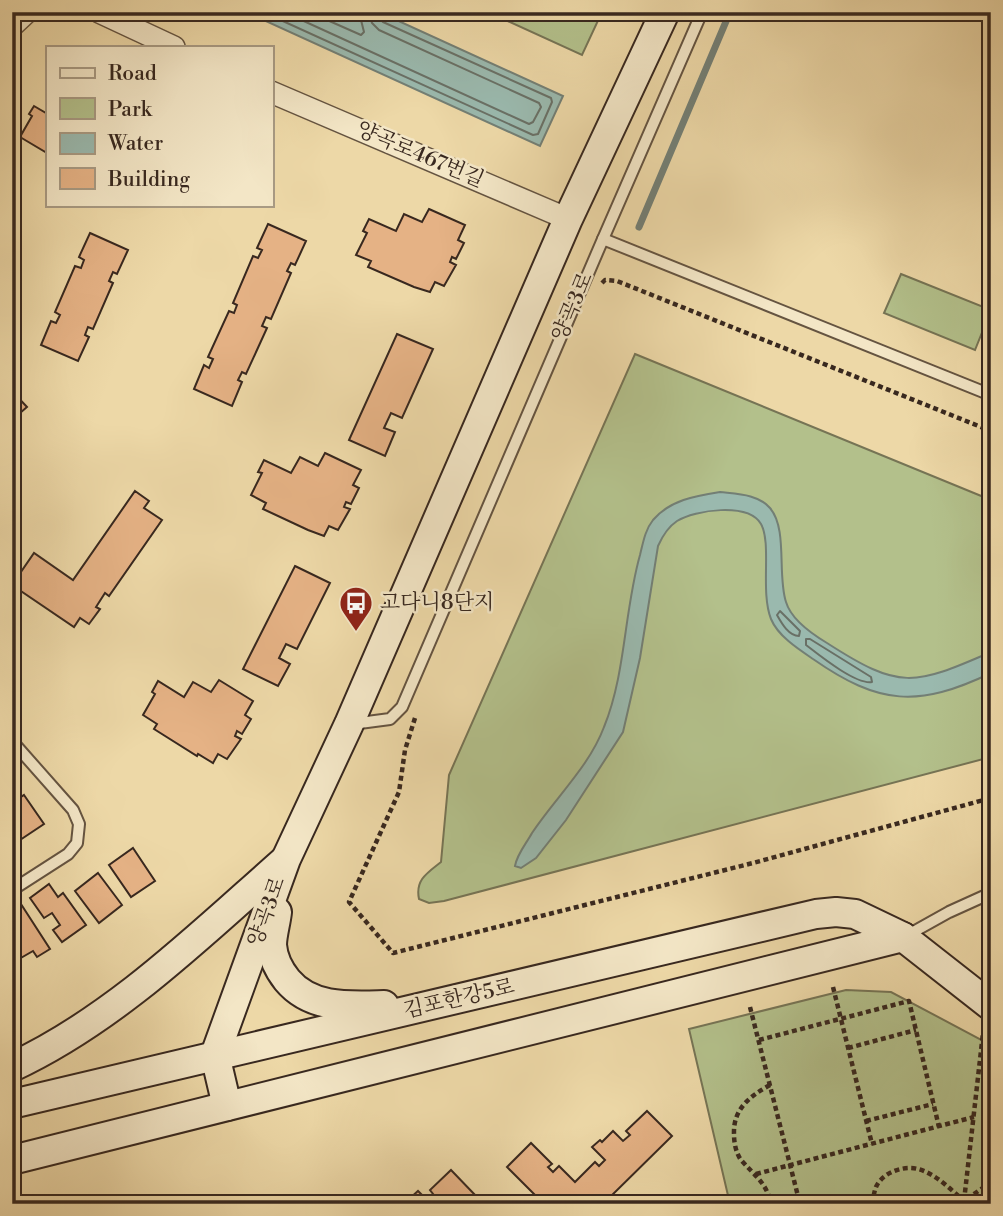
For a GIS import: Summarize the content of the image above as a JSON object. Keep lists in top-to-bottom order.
{
  "streets": {
    "street": ["양곡로467번길", "양곡3로", "김포한강5로"]
  },
  "crossings": [
    ["양곡로467번길", "양곡3로"],
    ["양곡3로", "김포한강5로"]
  ],
  "places": {
    "bus stop": ["고다니8단지"]
  },
  "legend": [
    "Road",
    "Park",
    "Water",
    "Building"
  ]
}
